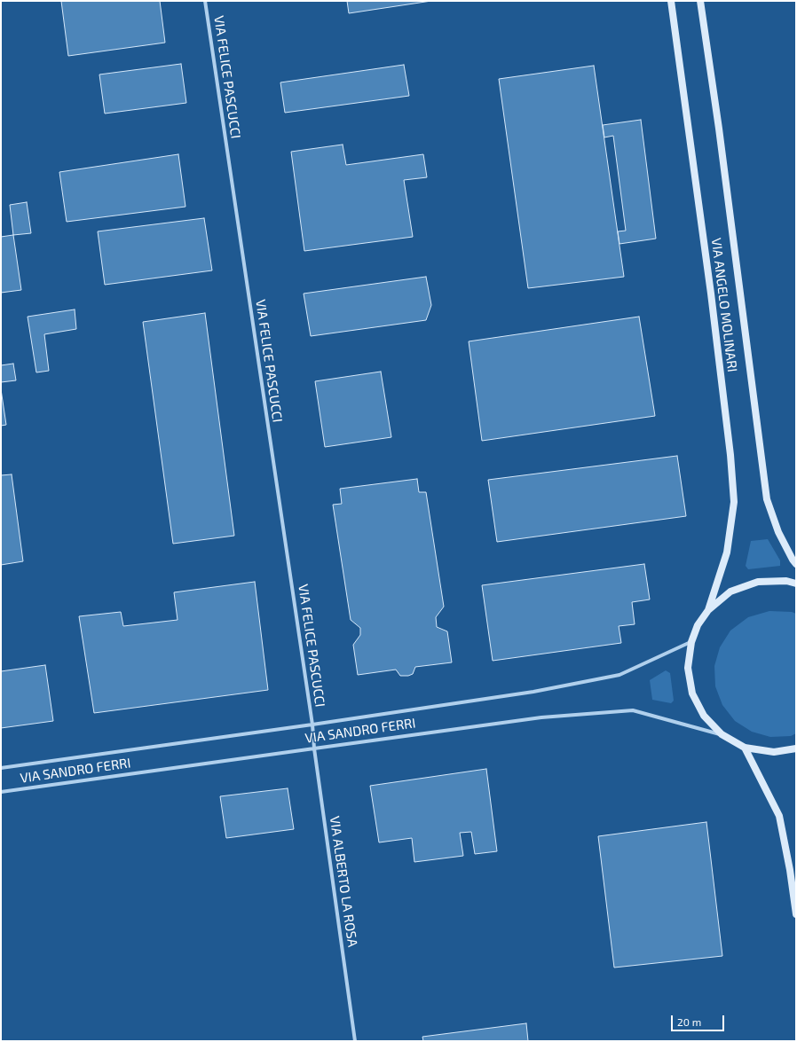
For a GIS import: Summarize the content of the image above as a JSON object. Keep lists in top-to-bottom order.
{
  "streets": {
    "street": [
      "VIA FELICE PASCUCCI",
      "VIA ANGELO MOLINARI",
      "VIA SANDRO FERRI",
      "VIA ALBERTO LA ROSA"
    ]
  },
  "crossings": [
    ["VIA FELICE PASCUCCI", "VIA SANDRO FERRI"],
    ["VIA FELICE PASCUCCI", "VIA ALBERTO LA ROSA"],
    ["VIA SANDRO FERRI", "VIA ALBERTO LA ROSA"]
  ],
  "scale_bar": "20 m"
}
